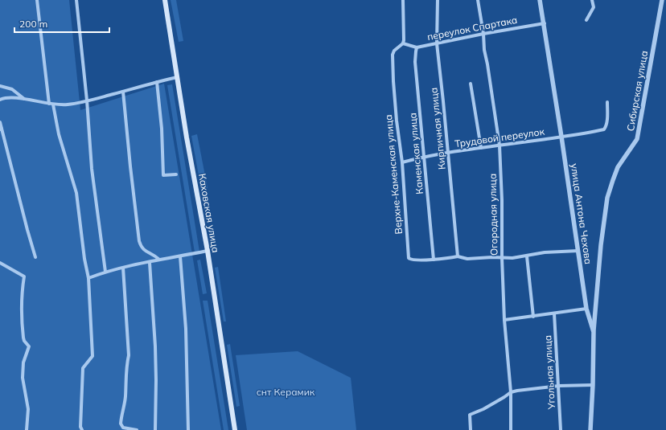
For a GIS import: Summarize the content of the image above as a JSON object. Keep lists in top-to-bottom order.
{
  "streets": {
    "main road": ["Каховская улица"],
    "street": [
      "переулок Спартака",
      "Сибирская улица",
      "Кирпичная улица",
      "Трудовой переулок",
      "Каменская улица",
      "Верхне-Каменская улица",
      "улица Антона Чехова",
      "Огородная улица",
      "Угольная улица"
    ]
  },
  "crossings": [
    ["переулок Спартака", "Кирпичная улица"],
    ["переулок Спартака", "Каменская улица"],
    ["переулок Спартака", "Верхне-Каменская улица"],
    ["переулок Спартака", "улица Антона Чехова"],
    ["переулок Спартака", "Огородная улица"],
    ["Сибирская улица", "улица Антона Чехова"],
    ["Кирпичная улица", "Трудовой переулок"],
    ["Кирпичная улица", "Верхне-Каменская улица"],
    ["Трудовой переулок", "Каменская улица"],
    ["Трудовой переулок", "Верхне-Каменская улица"],
    ["Трудовой переулок", "улица Антона Чехова"],
    ["Трудовой переулок", "Огородная улица"],
    ["Каменская улица", "Верхне-Каменская улица"],
    ["Верхне-Каменская улица", "улица Антона Чехова"],
    ["Верхне-Каменская улица", "Огородная улица"]
  ],
  "parks": ["снт Керамик"],
  "scale_bar": "200 m"
}
